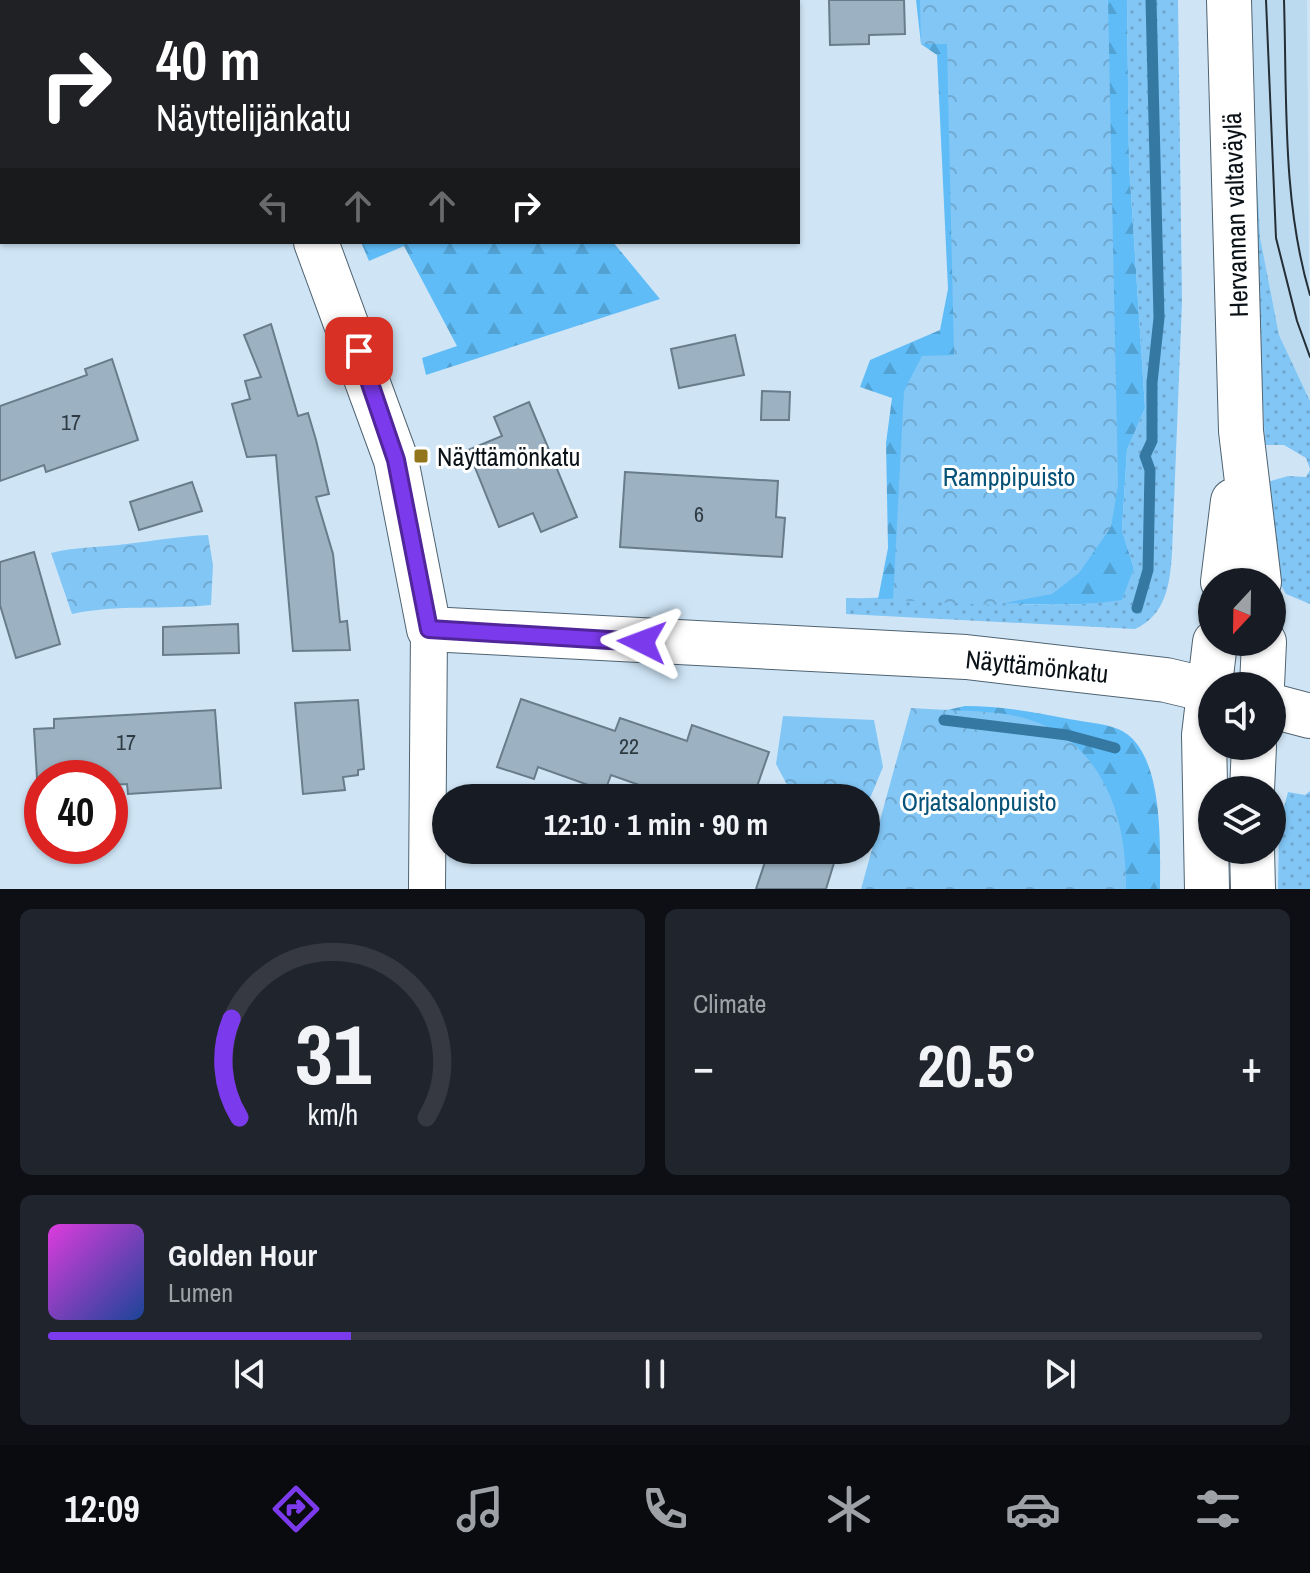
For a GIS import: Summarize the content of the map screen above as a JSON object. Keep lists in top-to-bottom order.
{
  "streets": {
    "street": ["Hervannan valtaväylä", "Näyttämönkatu"]
  },
  "parks": ["Ramppipuisto", "Orjatsalonpuisto"],
  "places": {
    "transit": ["Näyttämönkatu"]
  },
  "house_numbers": [
    "17",
    "6",
    "17",
    "22"
  ],
  "north": "bottom",
  "page": {
    "turn": ["40 m", "Näyttelijänkatu"],
    "limit": "40",
    "trip": "12:10 · 1 min · 90 m",
    "tile": "Climate",
    "heat": ["−", "20.5°", "+"],
    "song": ["Golden Hour", "Lumen"],
    "tabs": "12:09",
    "gauge": ["31", "km/h"]
  }
}
